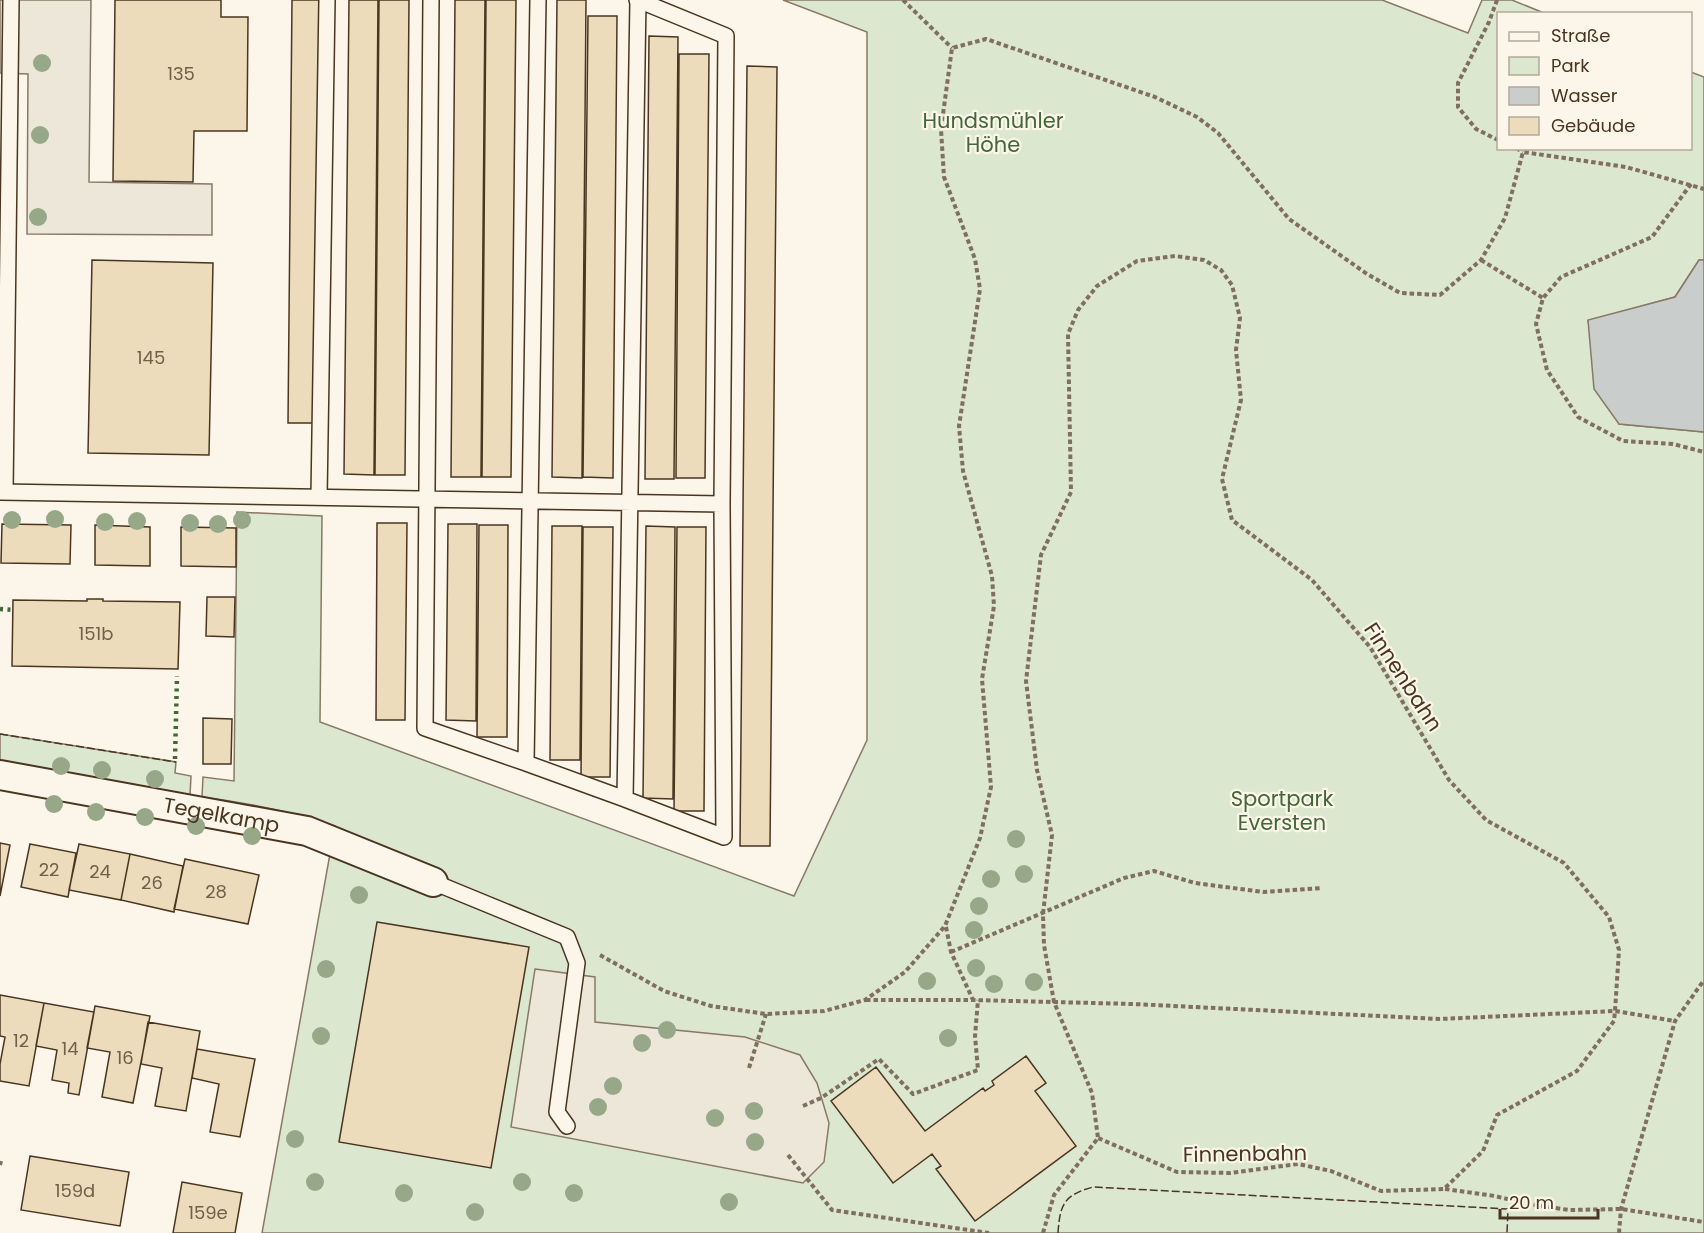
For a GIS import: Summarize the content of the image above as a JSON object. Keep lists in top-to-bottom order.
{
  "streets": {
    "street": ["Tegelkamp"],
    "path": ["Finnenbahn"]
  },
  "parks": ["Hundsmühler Höhe", "Sportpark Eversten"],
  "house_numbers": [
    "135",
    "145",
    "151b",
    "22",
    "24",
    "26",
    "28",
    "12",
    "14",
    "16",
    "159d",
    "159e"
  ],
  "legend": [
    "Straße",
    "Park",
    "Wasser",
    "Gebäude"
  ],
  "scale_bar": "20 m"
}
